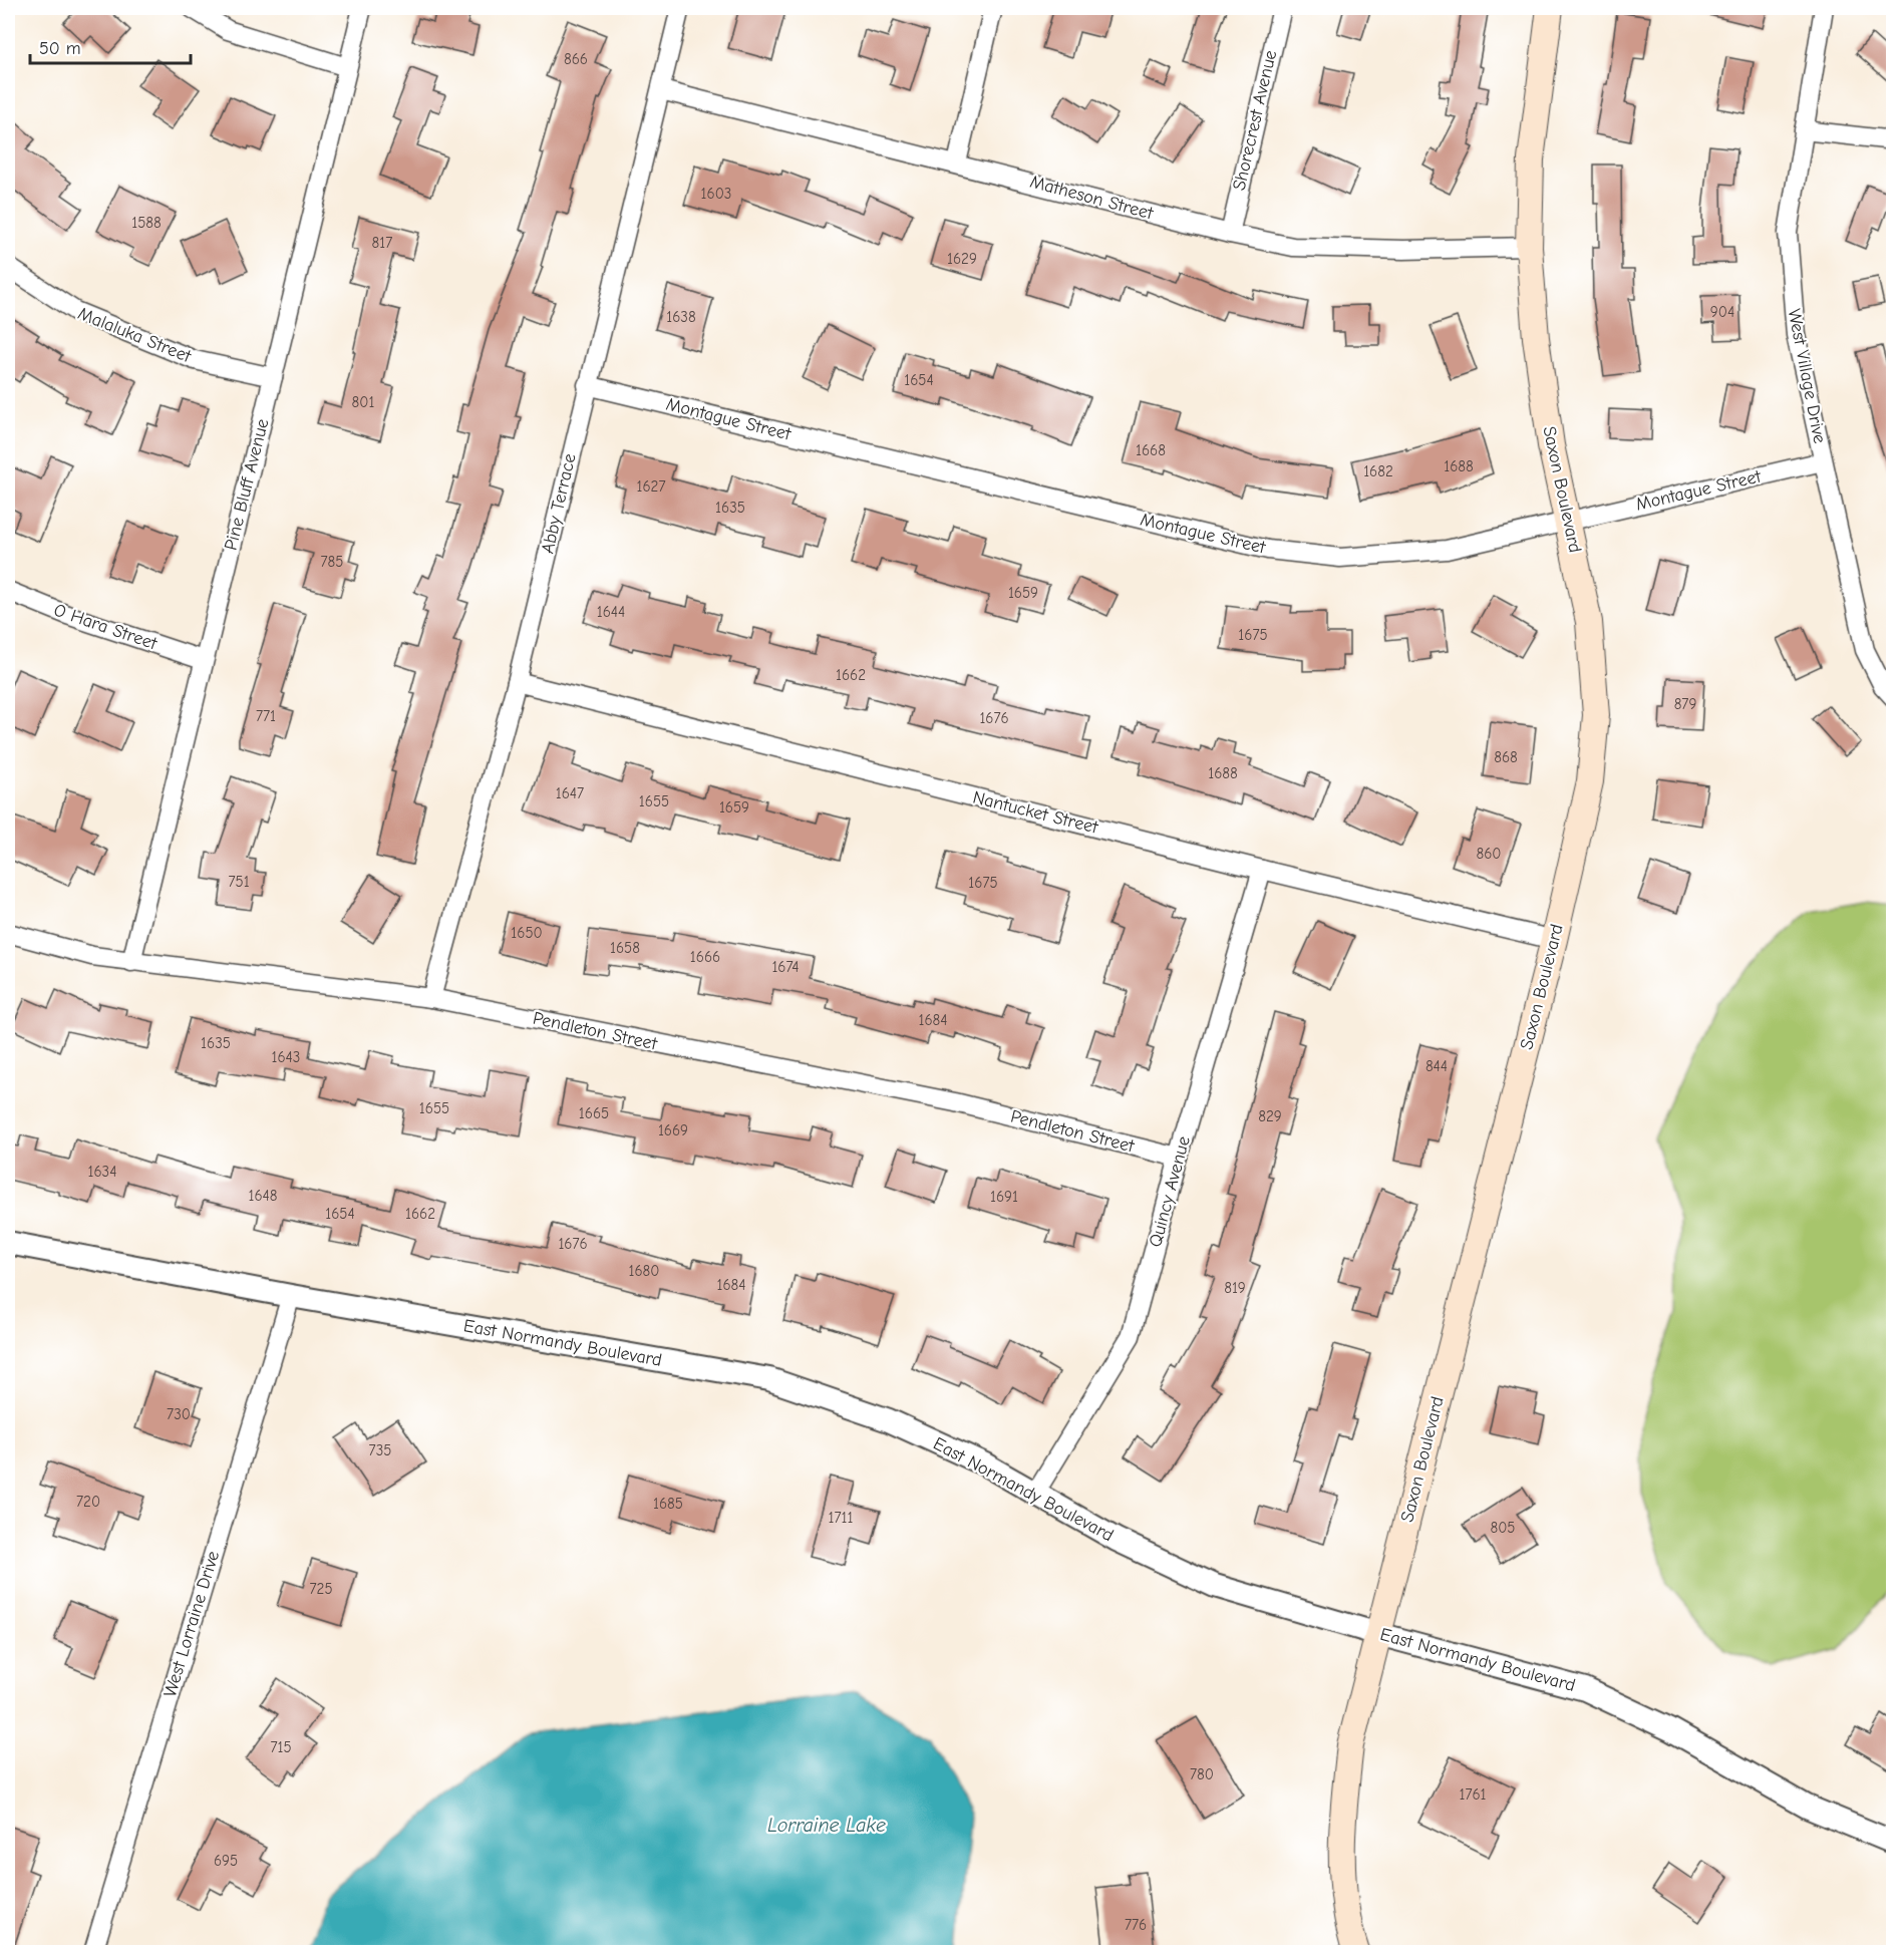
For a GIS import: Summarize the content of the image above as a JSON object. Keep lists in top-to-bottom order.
{
  "streets": {
    "main road": ["Saxon Boulevard"],
    "street": [
      "Shorecrest Avenue",
      "Matheson Street",
      "Malaluka Street",
      "West Village Drive",
      "Montague Street",
      "Pine Bluff Avenue",
      "Abby Terrace",
      "O Hara Street",
      "Nantucket Street",
      "Pendleton Street",
      "Quincy Avenue",
      "East Normandy Boulevard",
      "West Lorraine Drive"
    ]
  },
  "crossings": [
    ["Shorecrest Avenue", "Matheson Street"],
    ["Matheson Street", "Saxon Boulevard"],
    ["Matheson Street", "Abby Terrace"],
    ["Malaluka Street", "Pine Bluff Avenue"],
    ["West Village Drive", "Montague Street"],
    ["Montague Street", "Saxon Boulevard"],
    ["Montague Street", "Abby Terrace"],
    ["Pine Bluff Avenue", "O Hara Street"],
    ["Pine Bluff Avenue", "Pendleton Street"],
    ["Saxon Boulevard", "Nantucket Street"],
    ["Saxon Boulevard", "East Normandy Boulevard"],
    ["Abby Terrace", "Nantucket Street"],
    ["Abby Terrace", "Pendleton Street"],
    ["Nantucket Street", "Quincy Avenue"],
    ["Pendleton Street", "Quincy Avenue"],
    ["Quincy Avenue", "East Normandy Boulevard"],
    ["East Normandy Boulevard", "West Lorraine Drive"]
  ],
  "water": ["Lorraine Lake"],
  "house_numbers": [
    "866",
    "1603",
    "1588",
    "817",
    "1629",
    "904",
    "1638",
    "1654",
    "801",
    "1668",
    "1688",
    "1682",
    "1627",
    "1635",
    "785",
    "1659",
    "1644",
    "1675",
    "1662",
    "879",
    "771",
    "1676",
    "868",
    "1688",
    "1647",
    "1655",
    "1659",
    "860",
    "751",
    "1675",
    "1650",
    "1658",
    "1666",
    "1674",
    "1684",
    "1635",
    "1643",
    "844",
    "1655",
    "1665",
    "829",
    "1669",
    "1634",
    "1648",
    "1691",
    "1654",
    "1662",
    "1676",
    "1680",
    "1684",
    "819",
    "730",
    "735",
    "720",
    "1685",
    "1711",
    "805",
    "725",
    "715",
    "780",
    "1761",
    "695",
    "776"
  ],
  "scale_bar": "50 m"
}
